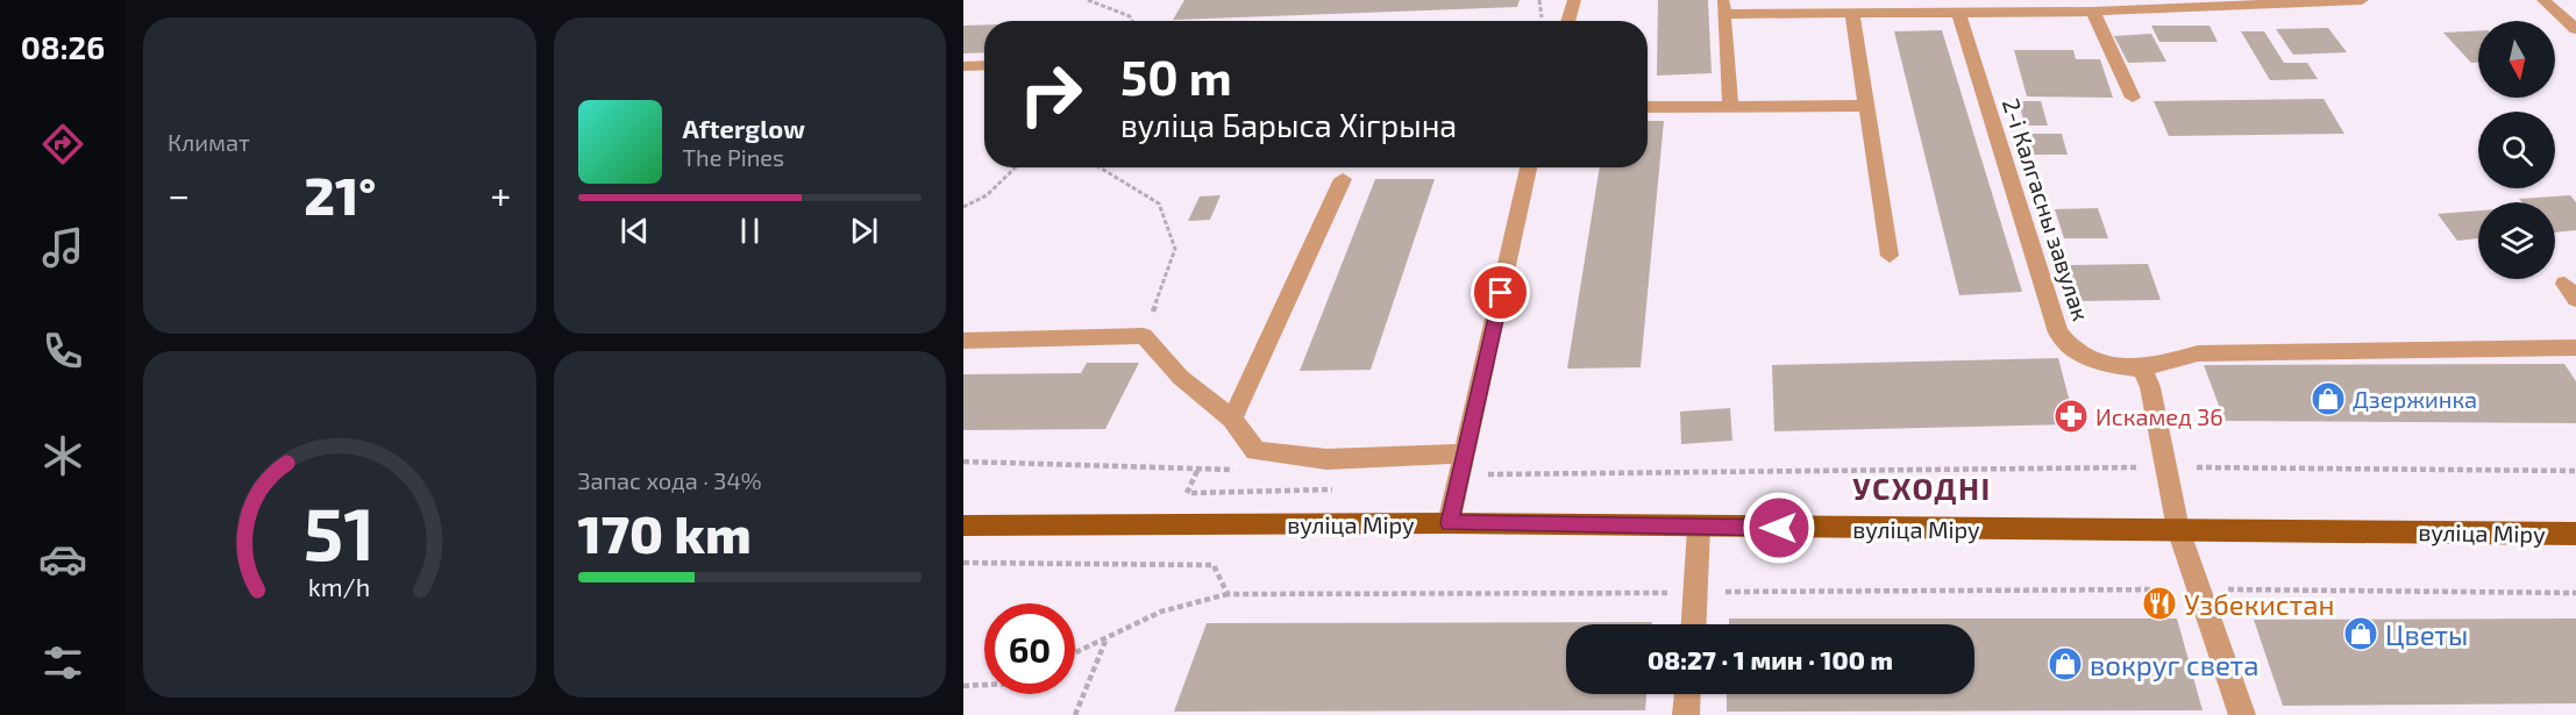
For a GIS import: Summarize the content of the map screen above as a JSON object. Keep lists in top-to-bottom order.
{
  "streets": {
    "main road": ["вуліца Міру"],
    "street": ["2-і Калгасны завулак"]
  },
  "districts": ["УСХОДНІ"],
  "places": {
    "shop": ["Дзержинка", "Цветы", "вокруг света"],
    "pharmacy": ["Искамед 36"],
    "restaurant": ["Узбекистан"]
  },
  "north": "bottom",
  "page": {
    "tabs": "08:26",
    "tile": [
      "Климат",
      ["Запас хода · 34%", "170 km"]
    ],
    "turn": ["50 m", "вуліца Барыса Хігрына"],
    "song": ["Afterglow", "The Pines"],
    "heat": ["−", "21°", "+"],
    "limit": "60",
    "trip": "08:27 · 1 мин · 100 m",
    "gauge": ["51", "km/h"]
  }
}
